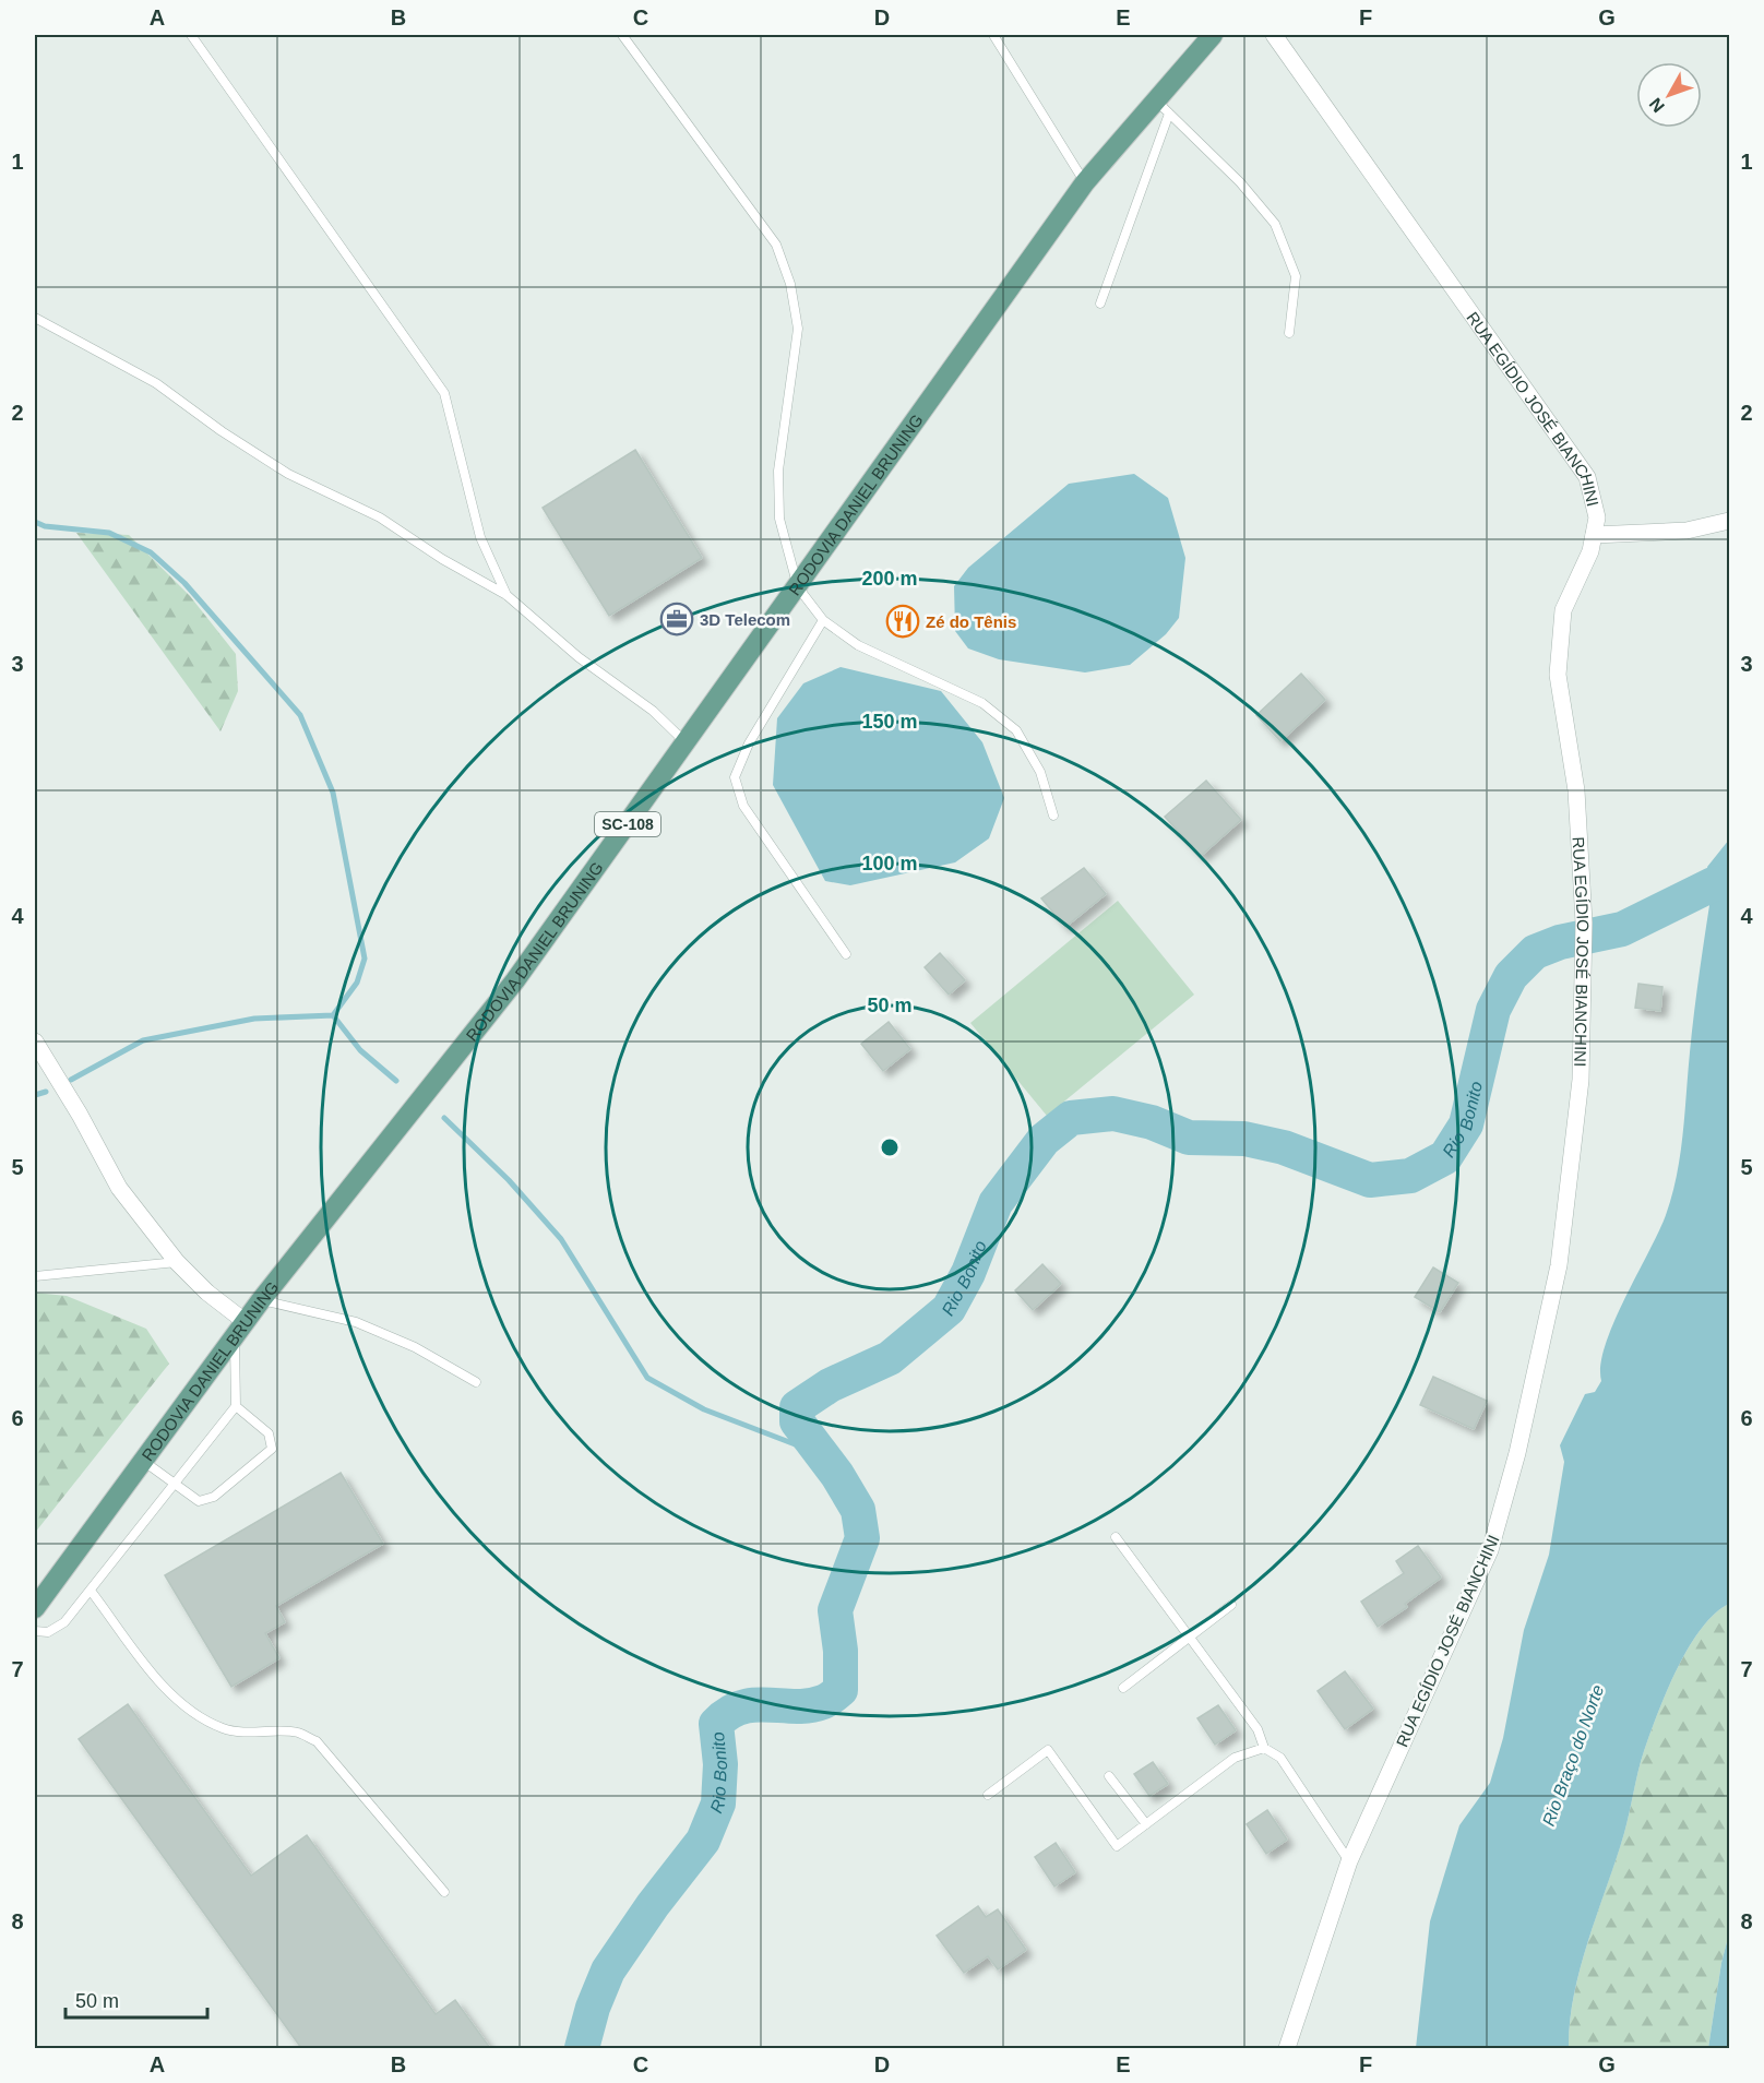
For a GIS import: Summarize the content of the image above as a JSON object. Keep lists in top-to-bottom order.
{
  "streets": {
    "main road": ["RODOVIA DANIEL BRUNING", "SC-108"],
    "street": ["RUA EGÍDIO JOSÉ BIANCHINI"]
  },
  "water": ["Rio Bonito", "Rio Braço do Norte"],
  "places": {
    "office": ["3D Telecom"],
    "restaurant": ["Zé do Tênis"]
  },
  "scale_bar": "50 m",
  "north": "bottom left",
  "grid": {
    "columns": [
      "A",
      "B",
      "C",
      "D",
      "E",
      "F",
      "G"
    ],
    "rows": [
      "1",
      "2",
      "3",
      "4",
      "5",
      "6",
      "7",
      "8"
    ]
  },
  "rings": [
    "200 m",
    "150 m",
    "100 m",
    "50 m"
  ]
}
